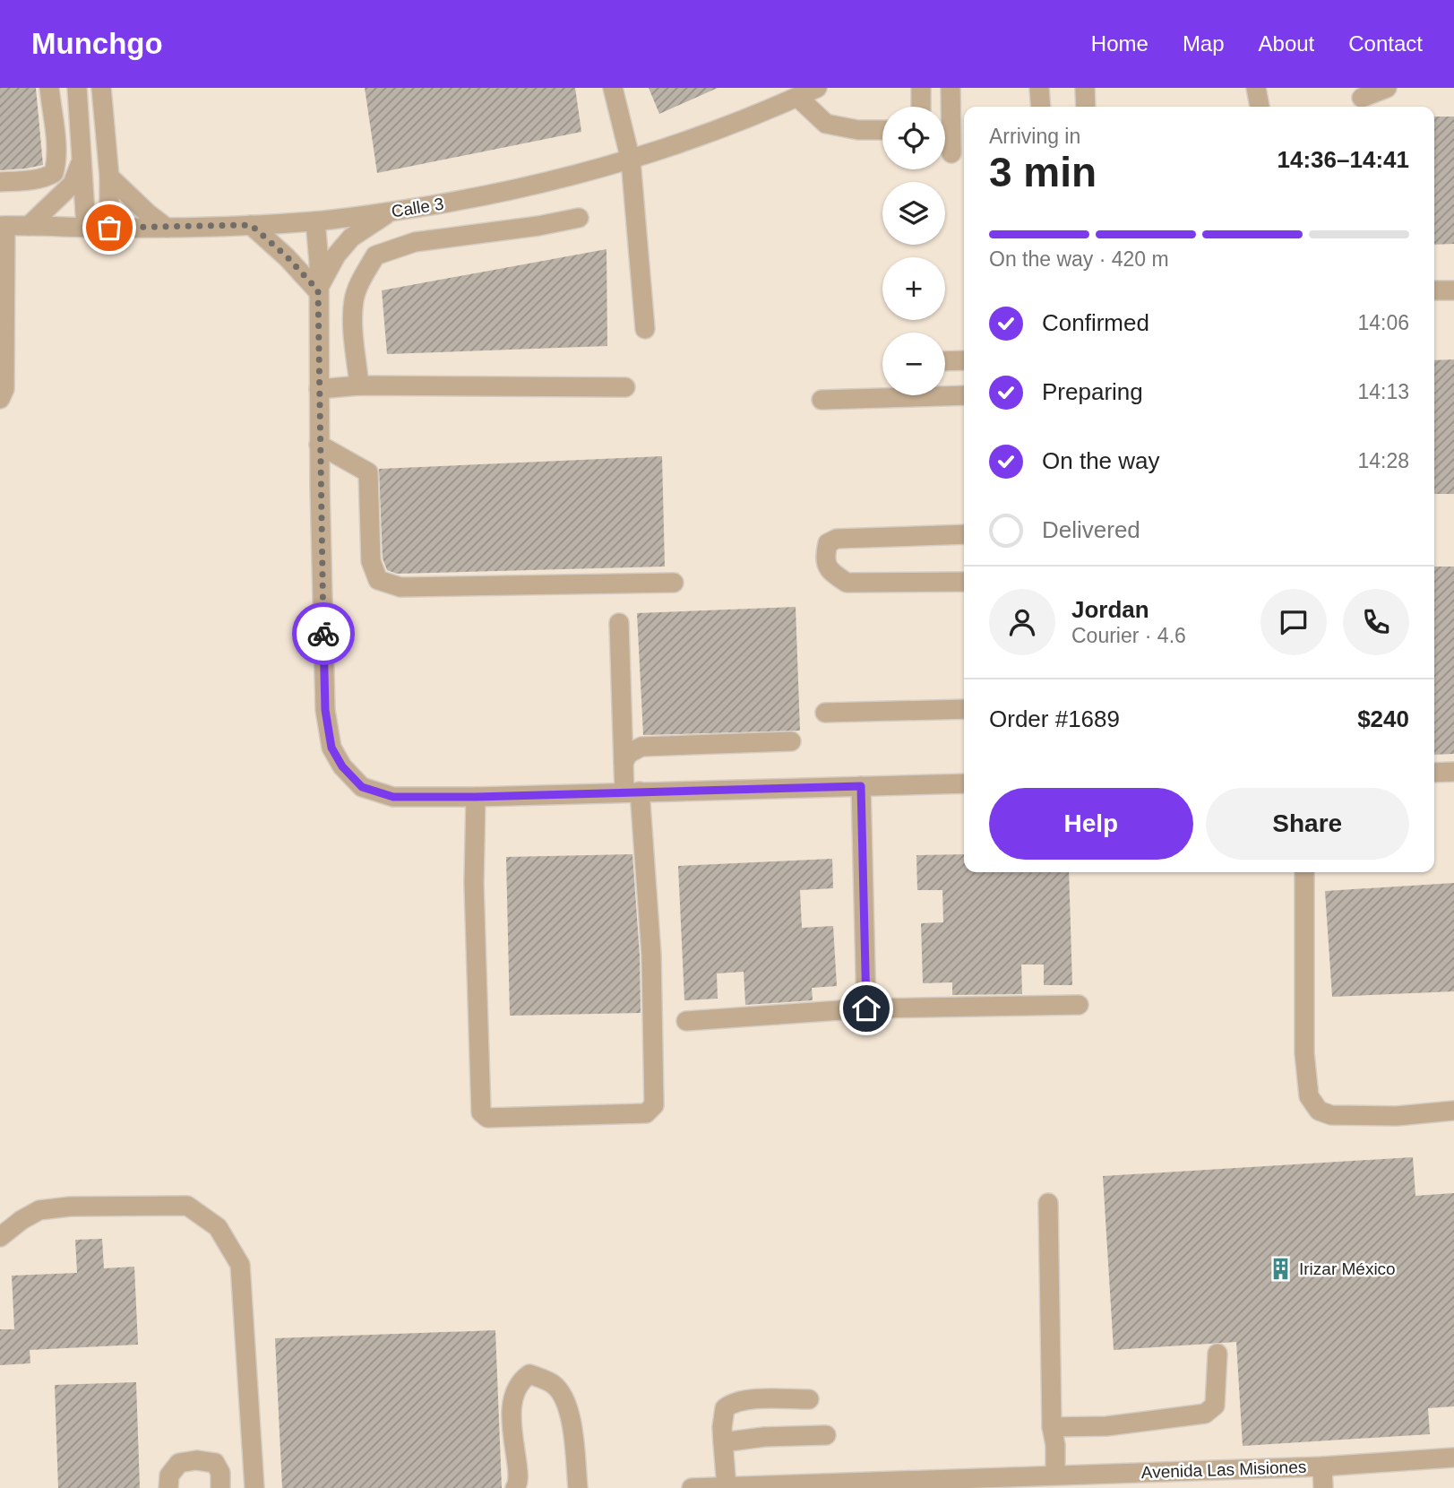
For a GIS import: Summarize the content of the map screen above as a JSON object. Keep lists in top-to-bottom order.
{
  "streets": {
    "street": ["Calle 3", "Avenida Las Misiones"]
  },
  "places": {
    "building": ["Irizar México"]
  },
  "page": {
    "header": "Munchgo",
    "nav": [
      "Home",
      "Map",
      "About",
      "Contact"
    ],
    "map_buttons": ["+", "−"],
    "heading": ["3 min", "Arriving in", "14:36–14:41"],
    "panel": [
      "Jordan",
      "Courier · 4.6",
      "Order #1689",
      "$240"
    ],
    "bar": "On the way · 420 m",
    "list": [
      ["Confirmed", "14:06"],
      ["Preparing", "14:13"],
      ["On the way", "14:28"],
      "Delivered"
    ],
    "buttons": ["Help", "Share"]
  }
}
